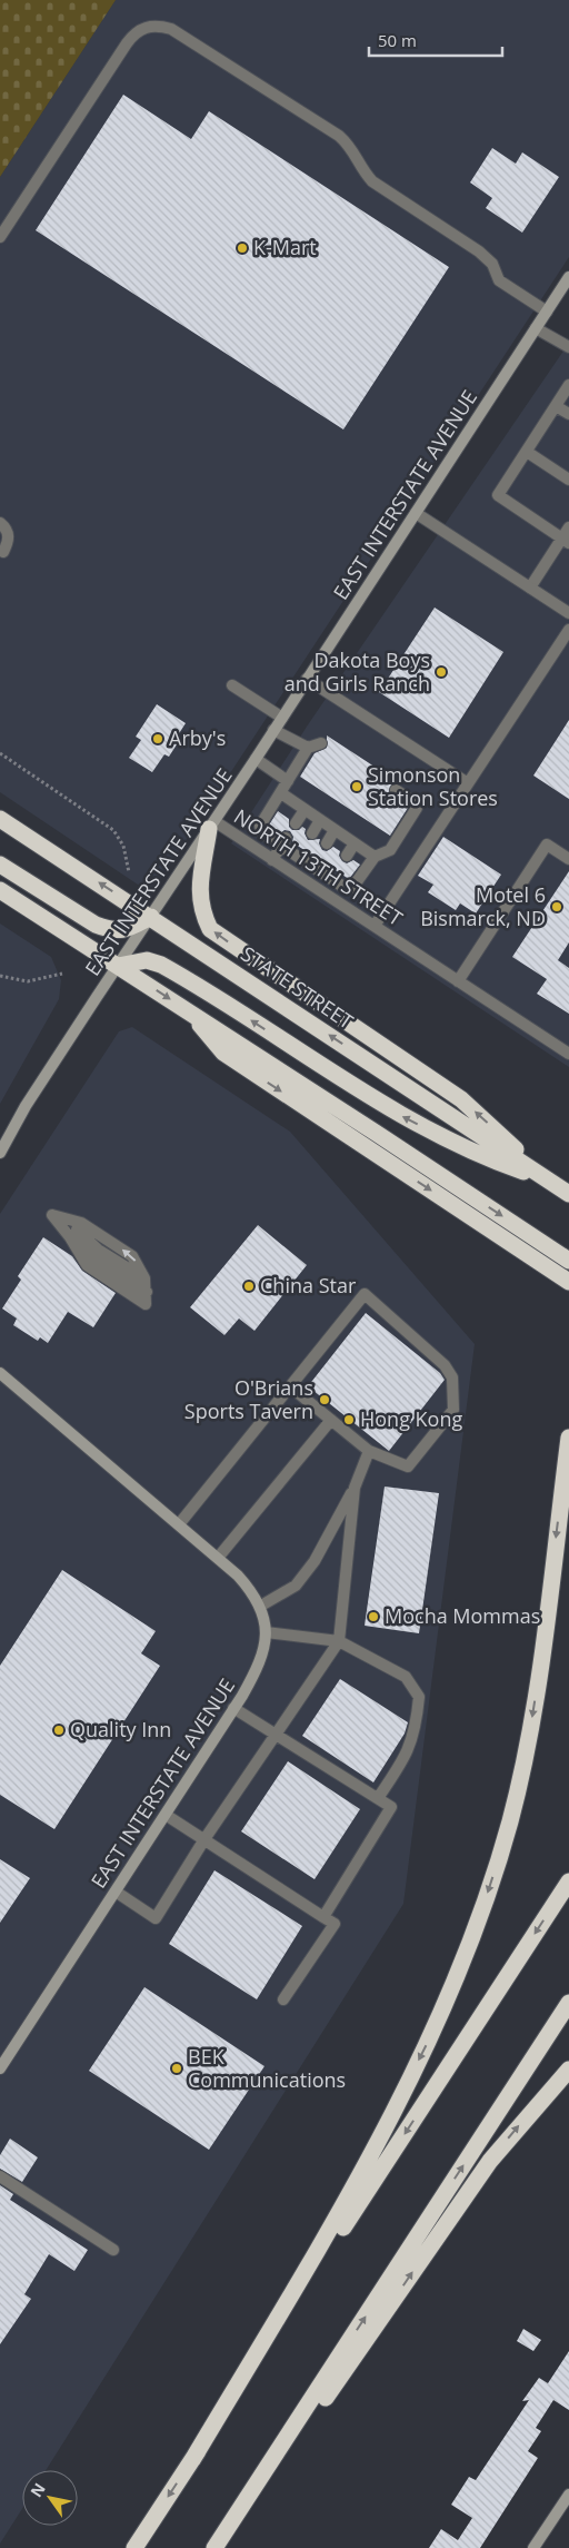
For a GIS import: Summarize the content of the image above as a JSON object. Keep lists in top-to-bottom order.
{
  "streets": {
    "highway": ["STATE STREET"],
    "street": ["EAST INTERSTATE AVENUE", "NORTH 13TH STREET"]
  },
  "crossings": [
    ["EAST INTERSTATE AVENUE", "NORTH 13TH STREET"],
    ["EAST INTERSTATE AVENUE", "STATE STREET"]
  ],
  "places": [
    "K-Mart",
    "Dakota Boys and Girls Ranch",
    "Arby's",
    "Simonson Station Stores",
    "Motel 6 Bismarck, ND",
    "China Star",
    "O'Brians Sports Tavern",
    "Hong Kong",
    "Mocha Mommas",
    "Quality Inn",
    "BEK Communications"
  ],
  "scale_bar": "50 m",
  "north": "top left"
}
